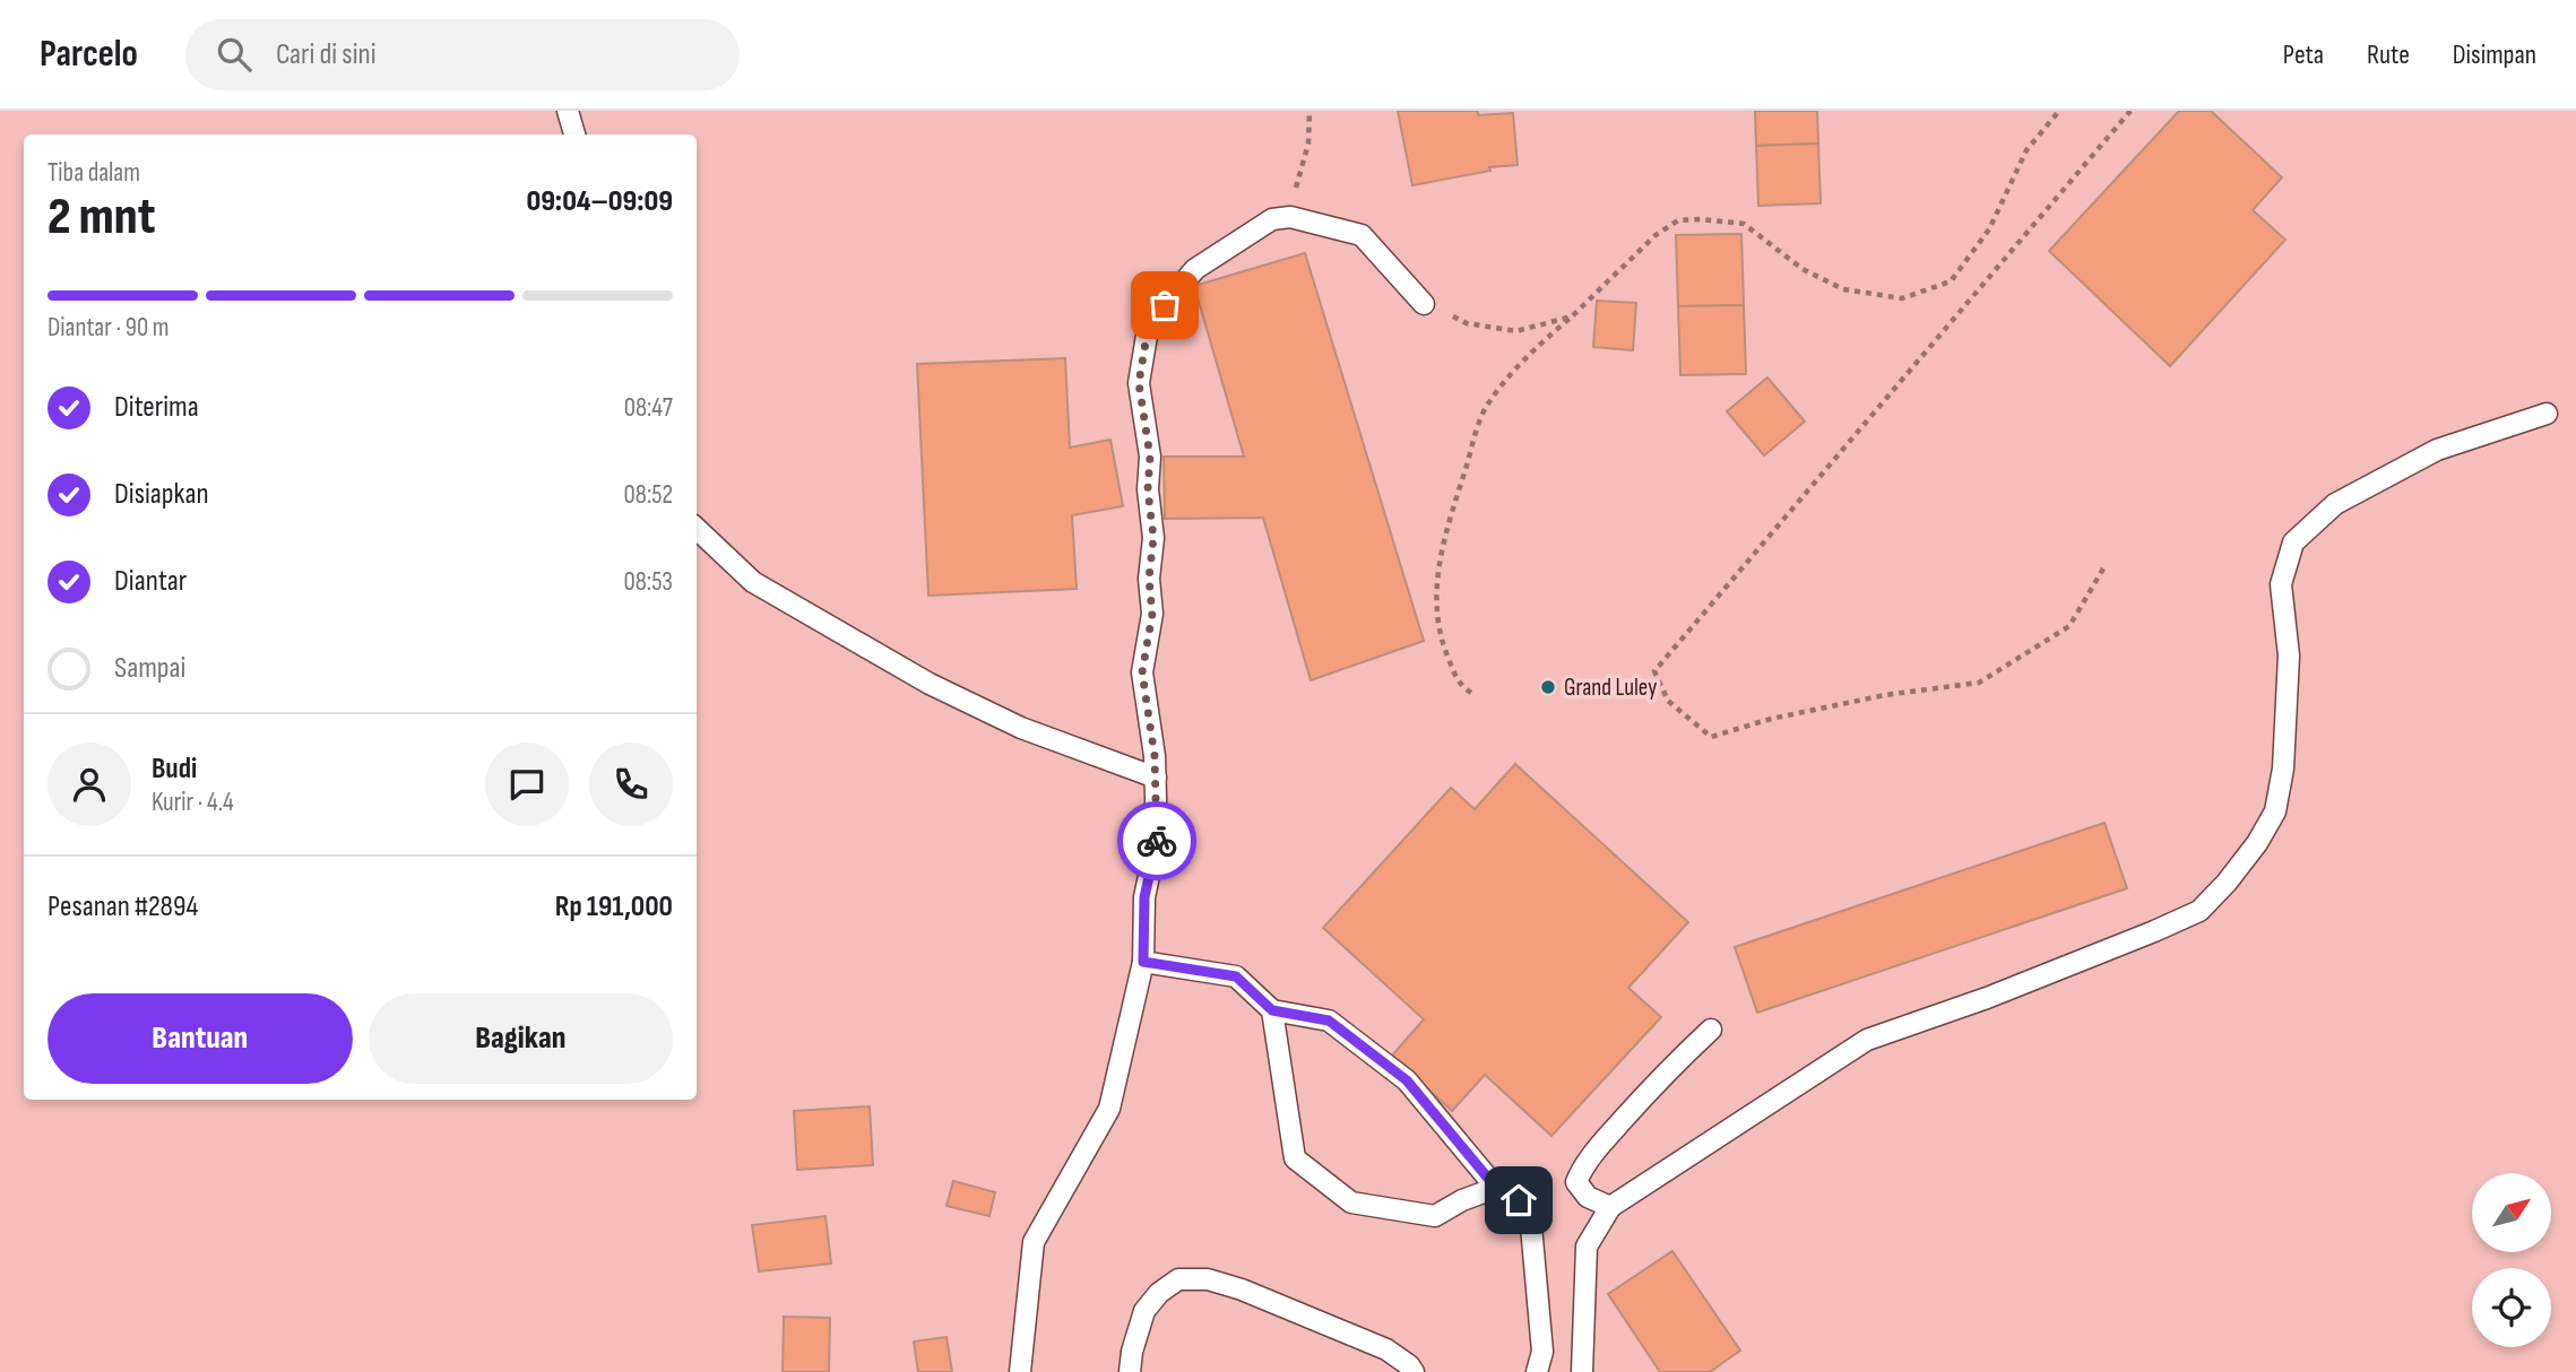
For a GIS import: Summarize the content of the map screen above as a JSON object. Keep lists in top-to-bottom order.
{
  "places": ["Grand Luley"],
  "north": "top right",
  "page": {
    "header": "Parcelo",
    "search": "Cari di sini",
    "nav": ["Peta", "Rute", "Disimpan"],
    "heading": ["2 mnt", "Tiba dalam", "09:04–09:09"],
    "panel": [
      "Budi",
      "Kurir · 4.4",
      "Pesanan #2894",
      "Rp 191,000"
    ],
    "bar": "Diantar · 90 m",
    "list": [
      ["Diterima", "08:47"],
      ["Disiapkan", "08:52"],
      ["Diantar", "08:53"],
      "Sampai"
    ],
    "buttons": ["Bantuan", "Bagikan"]
  }
}
